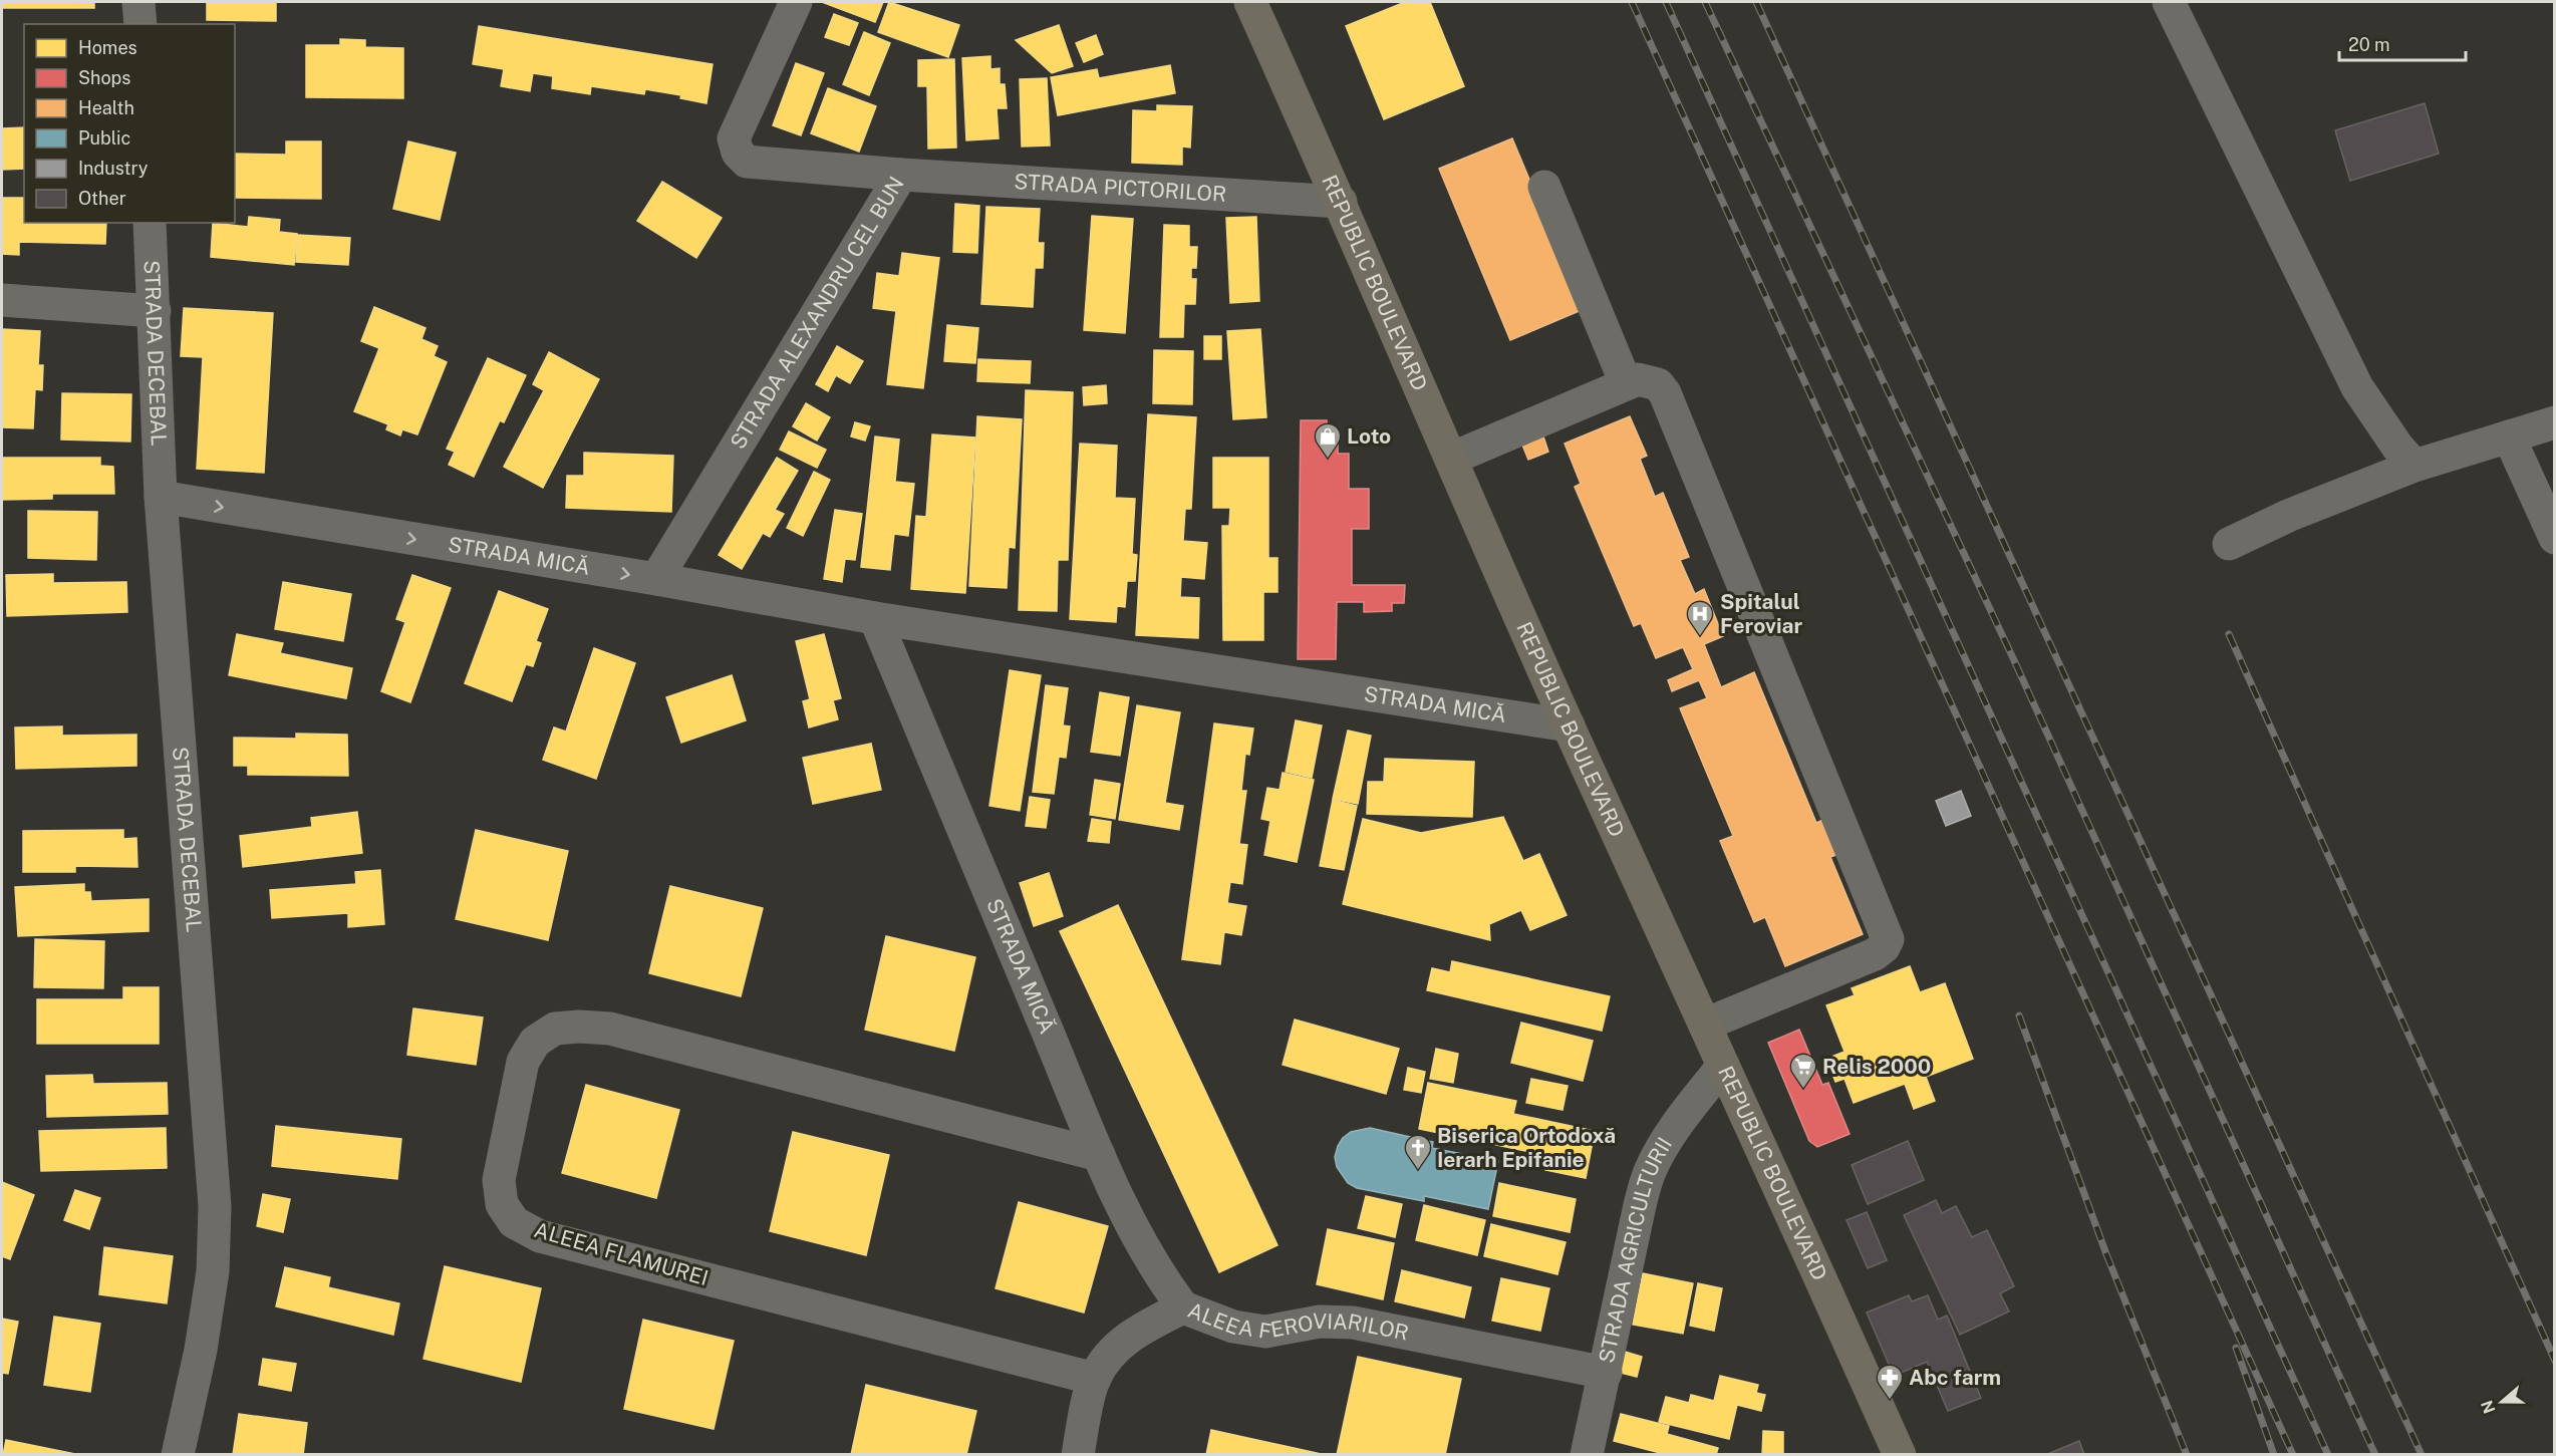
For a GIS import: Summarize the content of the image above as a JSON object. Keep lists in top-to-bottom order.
{
  "streets": {
    "main road": ["REPUBLIC BOULEVARD"],
    "street": [
      "STRADA PICTORILOR",
      "STRADA ALEXANDRU CEL BUN",
      "STRADA DECEBAL",
      "STRADA MICĂ",
      "STRADA AGRICULTURII",
      "ALEEA FLAMUREI",
      "ALEEA FEROVIARILOR"
    ]
  },
  "crossings": [
    ["STRADA PICTORILOR", "REPUBLIC BOULEVARD"],
    ["STRADA PICTORILOR", "STRADA ALEXANDRU CEL BUN"],
    ["REPUBLIC BOULEVARD", "STRADA MICĂ"],
    ["REPUBLIC BOULEVARD", "STRADA AGRICULTURII"],
    ["STRADA ALEXANDRU CEL BUN", "STRADA MICĂ"],
    ["STRADA DECEBAL", "STRADA MICĂ"],
    ["STRADA MICĂ", "ALEEA FLAMUREI"],
    ["STRADA MICĂ", "ALEEA FEROVIARILOR"],
    ["STRADA AGRICULTURII", "ALEEA FEROVIARILOR"],
    ["ALEEA FLAMUREI", "ALEEA FEROVIARILOR"]
  ],
  "places": {
    "shop": ["Loto"],
    "hospital": ["Spitalul Feroviar"],
    "supermarket": ["Relis 2000"],
    "church": ["Biserica Ortodoxă Ierarh Epifanie"],
    "pharmacy": ["Abc farm"]
  },
  "legend": [
    "Homes",
    "Shops",
    "Health",
    "Public",
    "Industry",
    "Other"
  ],
  "scale_bar": "20 m",
  "north": "left"
}
